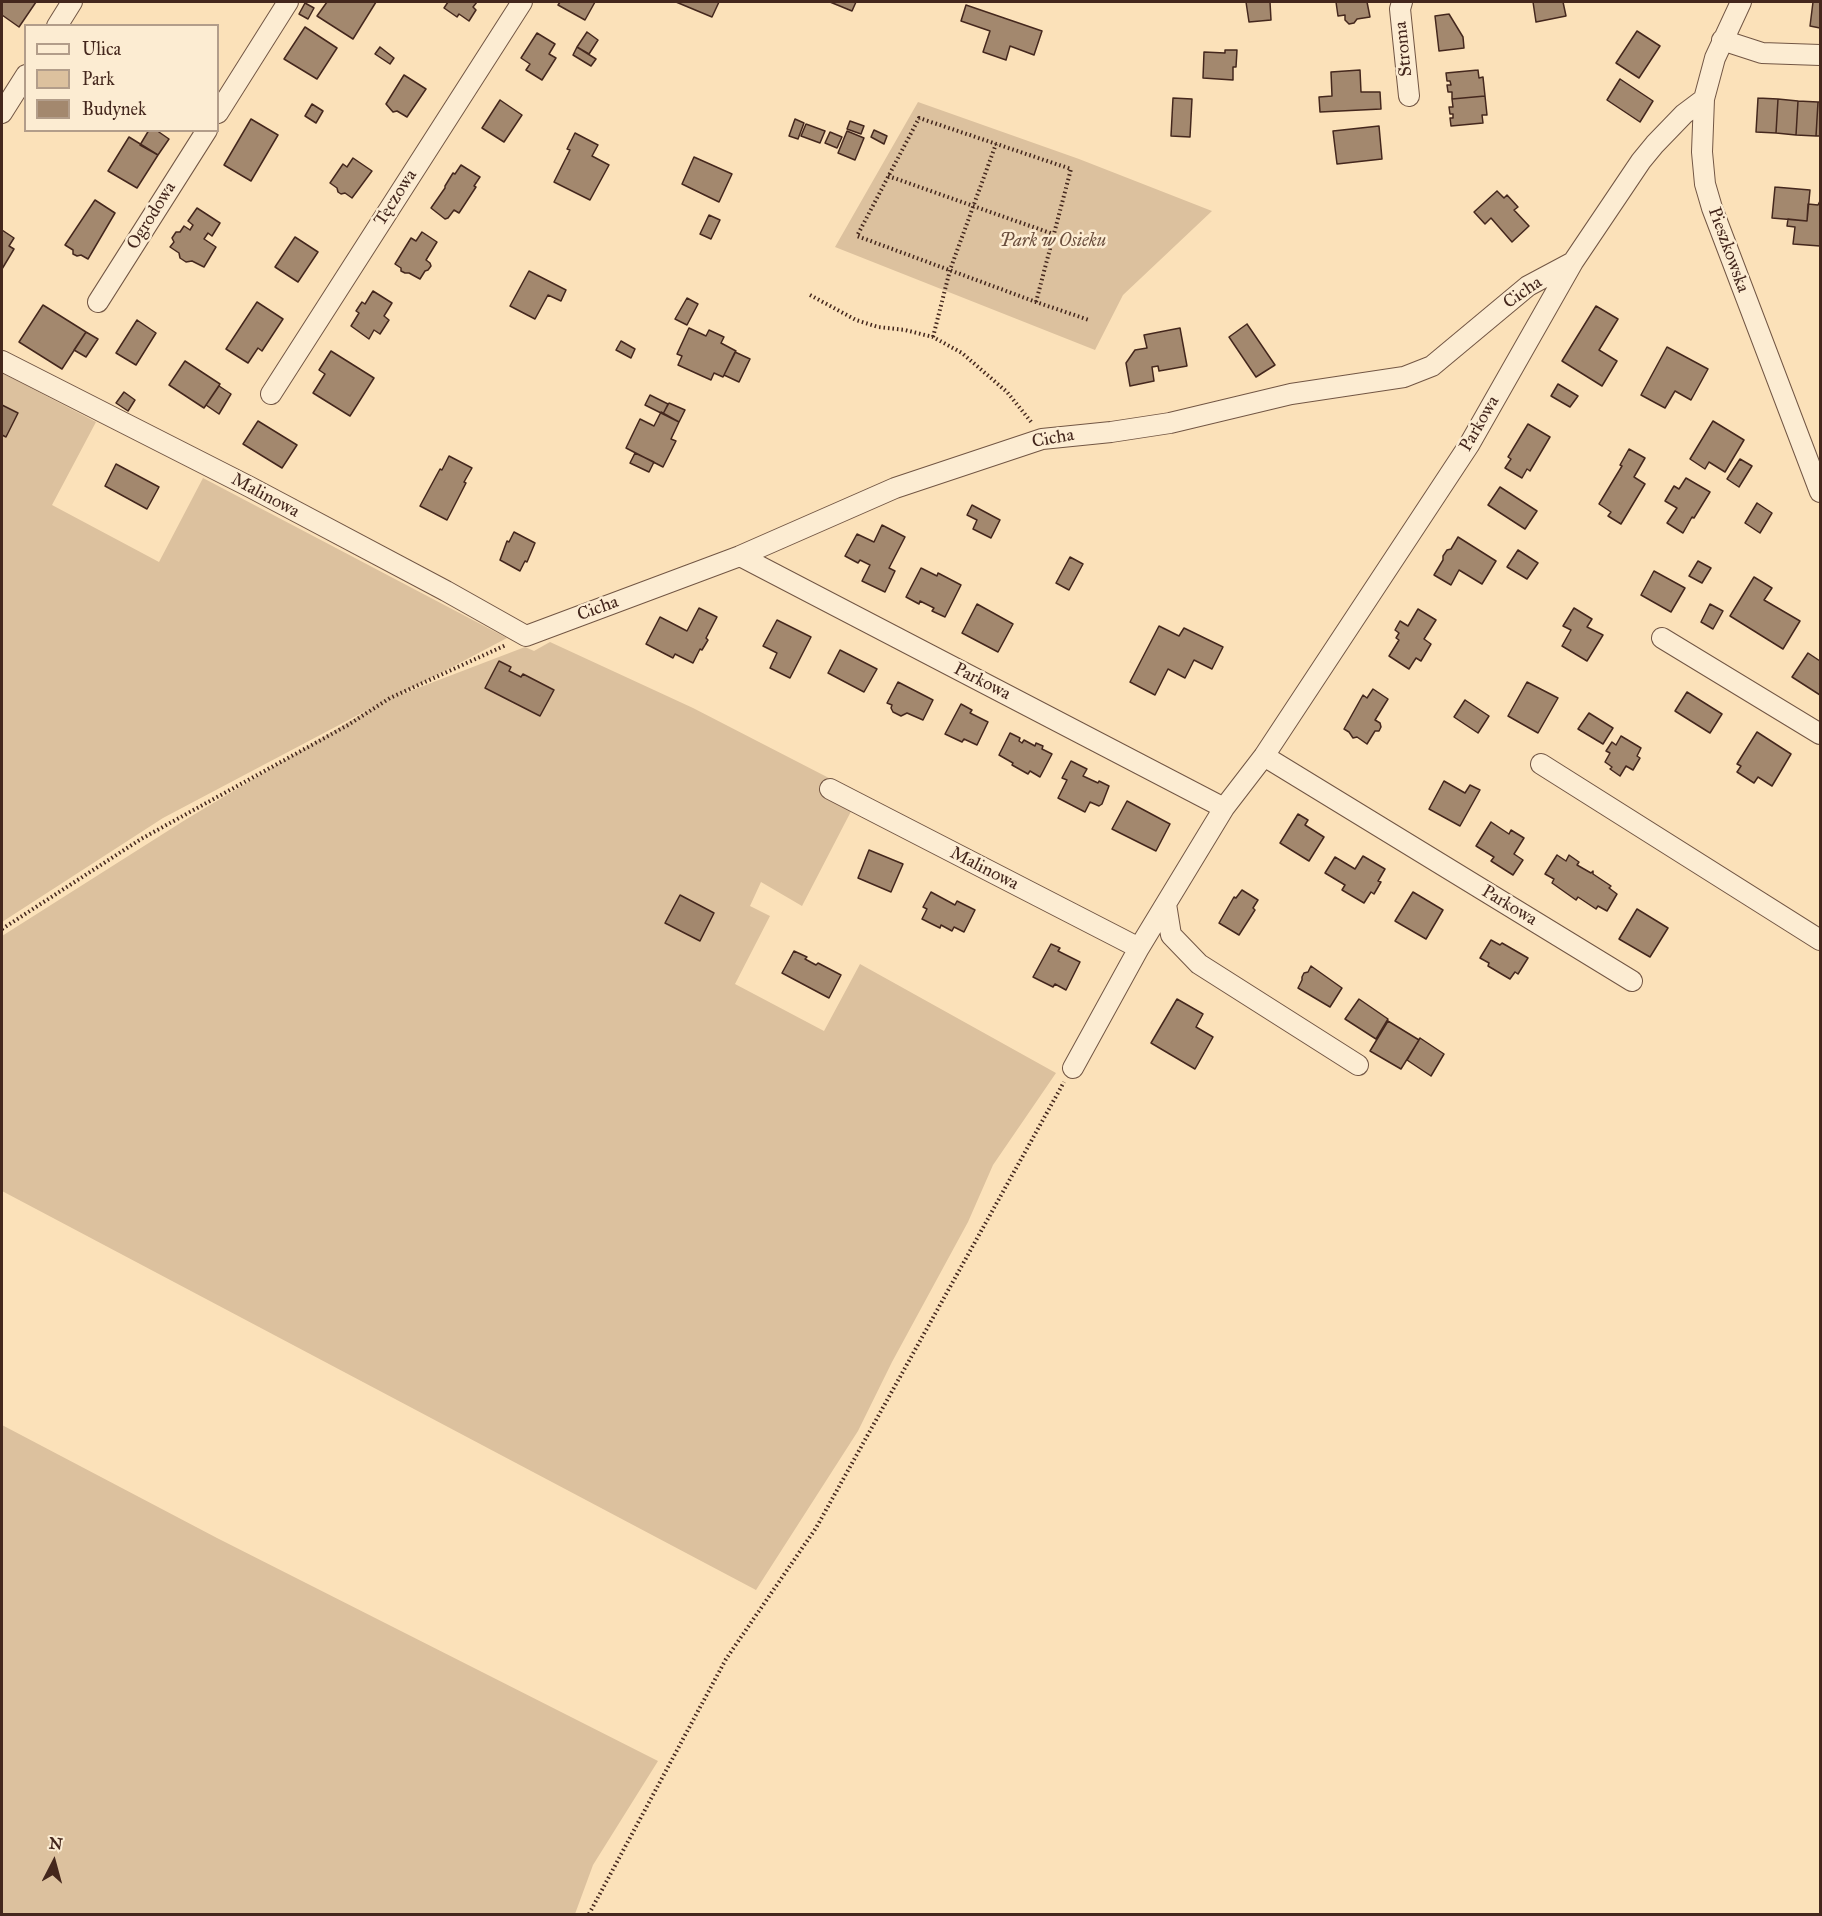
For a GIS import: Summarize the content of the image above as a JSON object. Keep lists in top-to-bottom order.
{
  "streets": {
    "street": [
      "Stroma",
      "Tęczowa",
      "Ogrodowa",
      "Pieszkowska",
      "Cicha",
      "Parkowa",
      "Malinowa"
    ]
  },
  "crossings": [
    ["Pieszkowska", "Parkowa"],
    ["Cicha", "Parkowa"],
    ["Cicha", "Malinowa"],
    ["Parkowa", "Malinowa"]
  ],
  "parks": ["Park w Osieku"],
  "legend": ["Ulica", "Park", "Budynek"],
  "north": "top"
}
